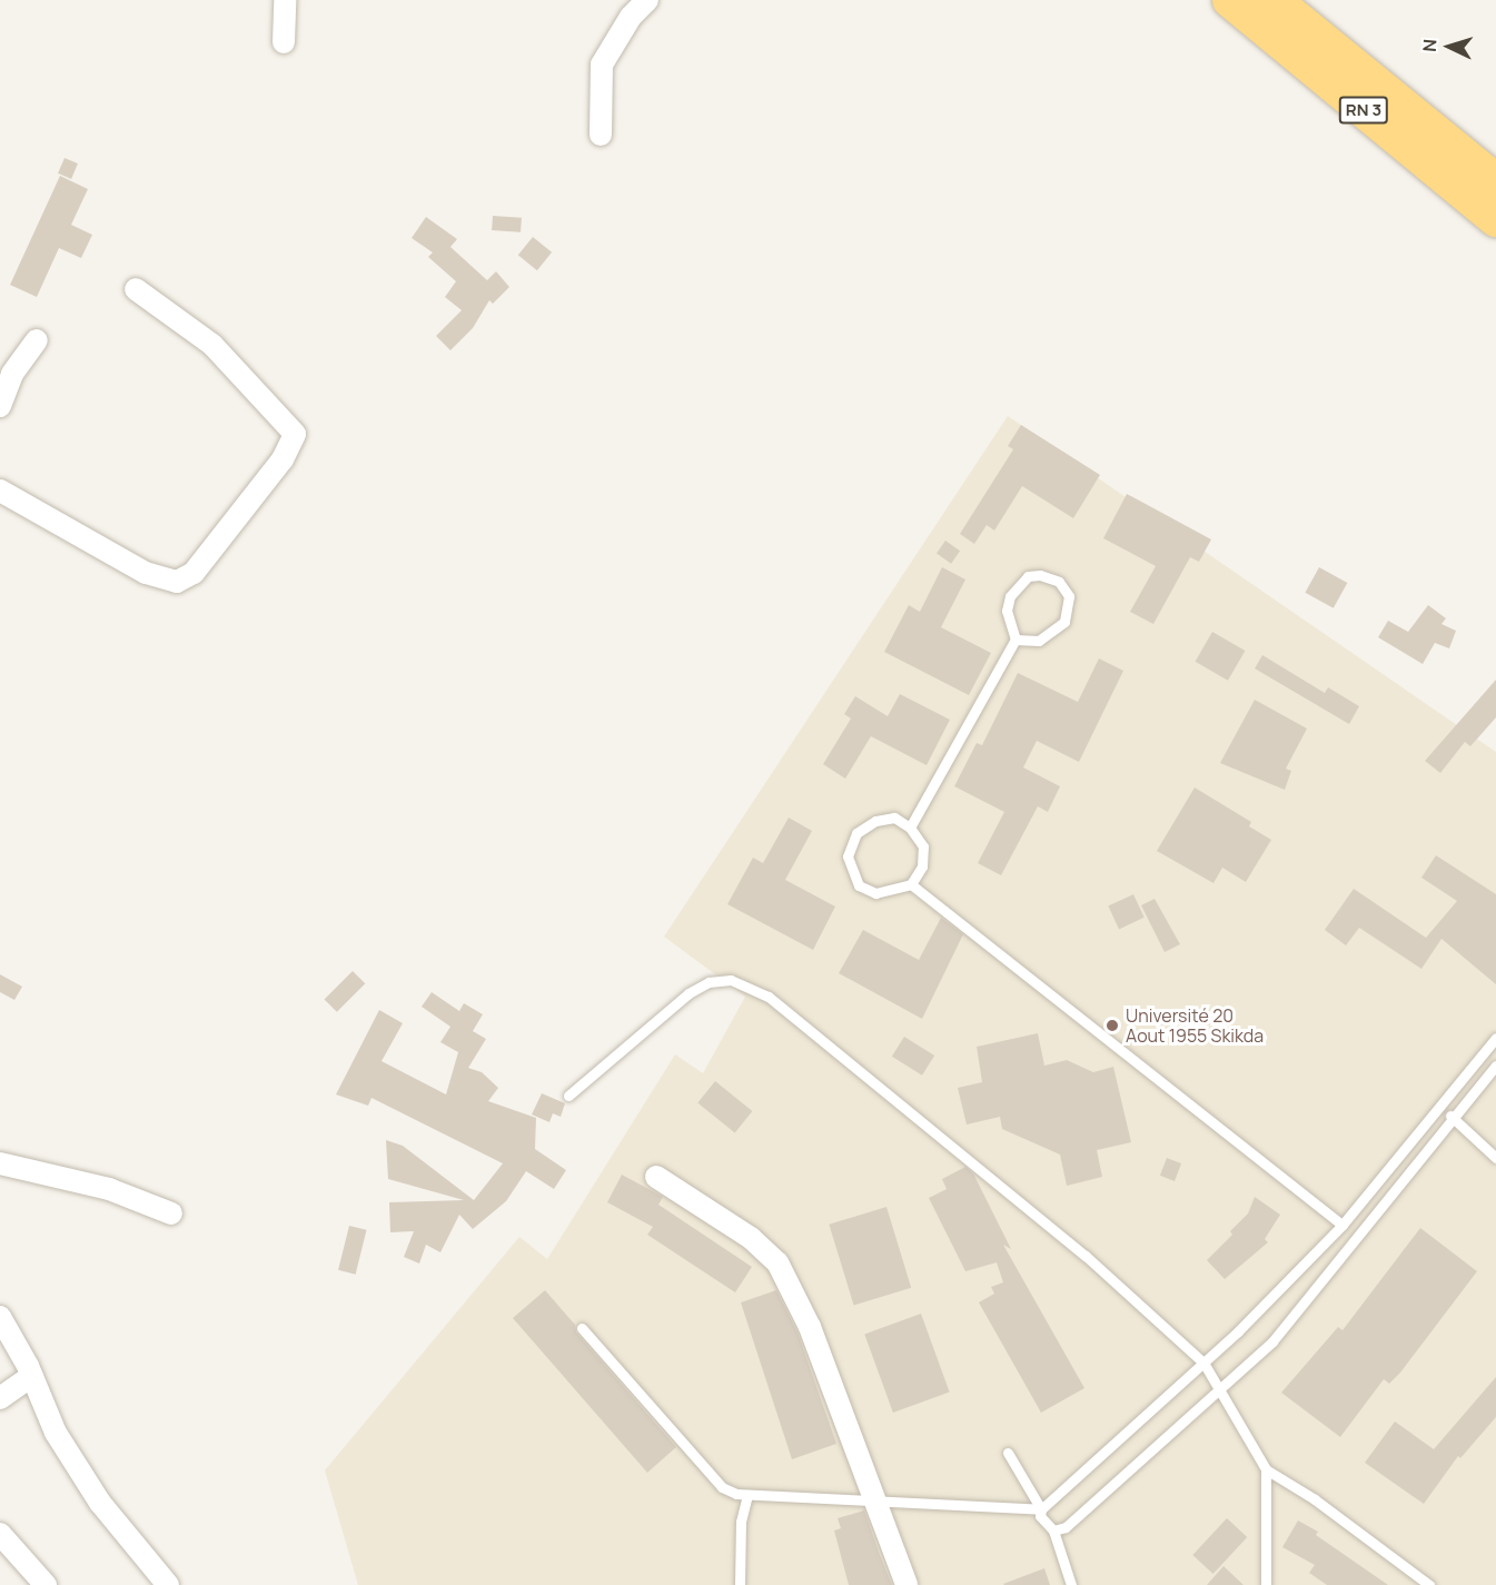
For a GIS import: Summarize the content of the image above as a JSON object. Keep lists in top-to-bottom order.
{
  "streets": {
    "highway": ["RN 3"]
  },
  "places": ["Université 20 Aout 1955 Skikda"],
  "north": "left"
}
